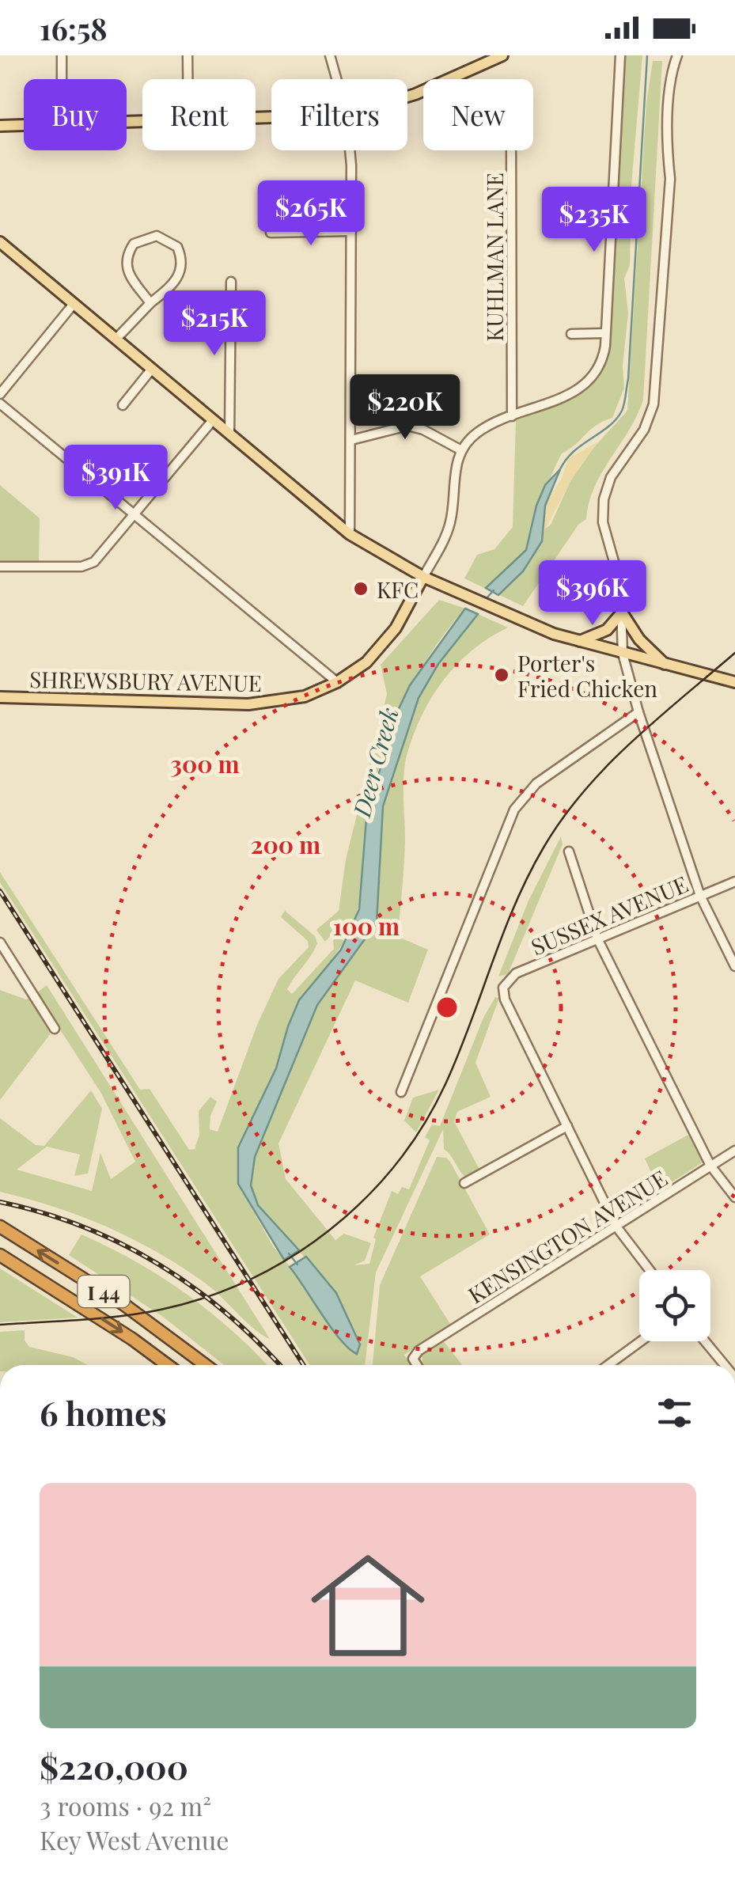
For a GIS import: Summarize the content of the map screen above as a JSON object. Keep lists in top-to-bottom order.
{
  "streets": {
    "highway": ["I 44"],
    "main road": ["SHREWSBURY AVENUE"],
    "street": ["KUHLMAN LANE", "SUSSEX AVENUE", "KENSINGTON AVENUE"]
  },
  "water": ["Deer Creek"],
  "places": ["KFC", "Porter's Fried Chicken"],
  "page": {
    "status": "16:58",
    "chip": [
      "Buy",
      "Rent",
      "Filters",
      "New"
    ],
    "price": [
      "$265K",
      "$235K",
      "$215K",
      "$220K",
      "$391K",
      "$396K"
    ],
    "heading": "6 homes",
    "list": [
      {
        "name": "$220,000",
        "note": "3 rooms · 92 m² · Key West Avenue"
      }
    ]
  },
  "rings": ["300 m", "200 m", "100 m"]
}
